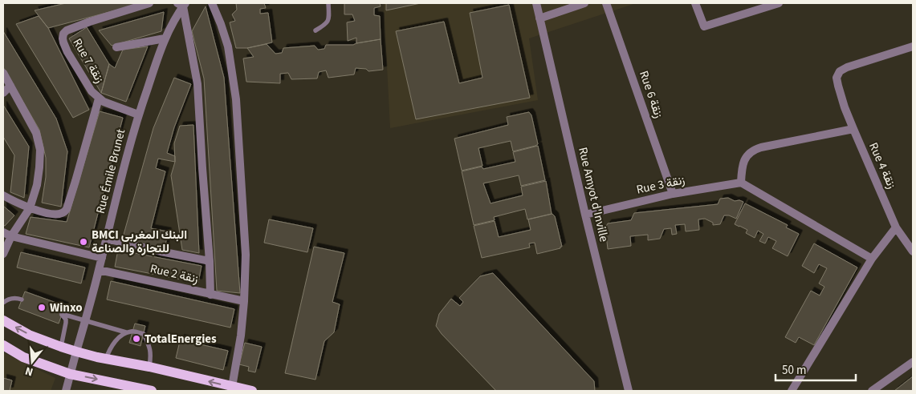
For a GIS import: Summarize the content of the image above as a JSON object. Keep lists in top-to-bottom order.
{
  "streets": {
    "street": [
      "Rue 7 زنقة",
      "Rue 6 زنقة",
      "Rue 4 زنقة",
      "Rue Émile Brunet",
      "Rue 3 زنقة",
      "Rue Amyot d'Inville",
      "Rue 2 زنقة"
    ]
  },
  "crossings": [
    ["Rue 7 زنقة", "Rue Émile Brunet"],
    ["Rue 6 زنقة", "Rue 3 زنقة"],
    ["Rue Émile Brunet", "Rue 2 زنقة"],
    ["Rue 3 زنقة", "Rue Amyot d'Inville"]
  ],
  "places": ["BMCI البنك المغربي للتجارة والصناعة", "Winxo", "TotalEnergies"],
  "scale_bar": "50 m",
  "north": "bottom"
}
